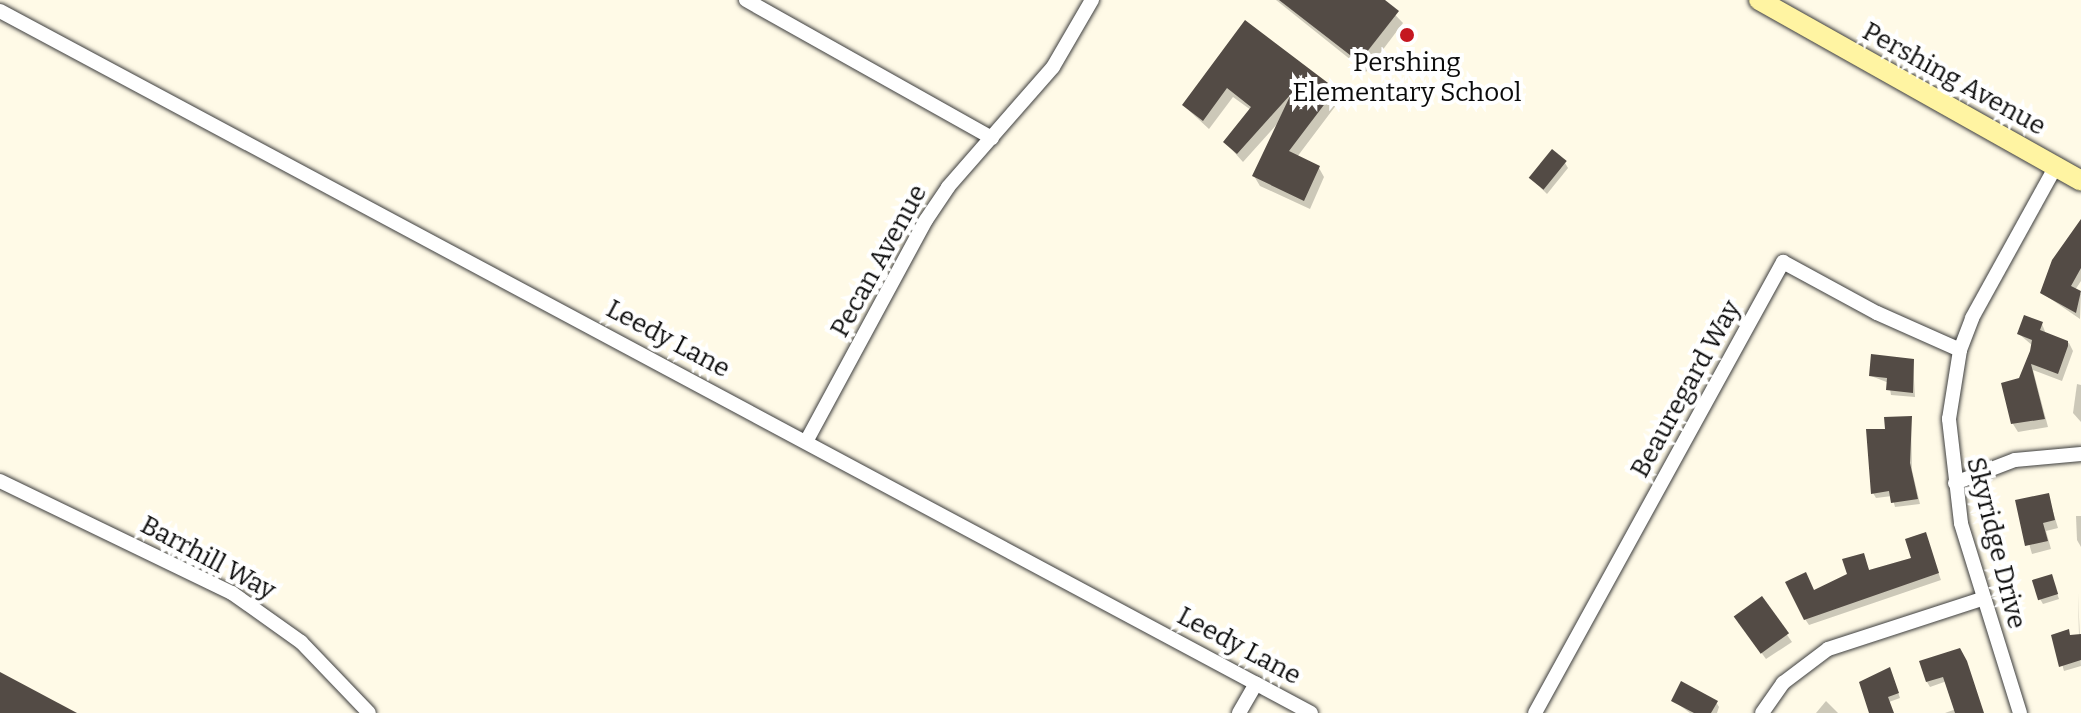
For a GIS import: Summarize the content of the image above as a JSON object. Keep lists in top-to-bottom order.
{
  "streets": {
    "street": [
      "Pershing Avenue",
      "Pecan Avenue",
      "Leedy Lane",
      "Beauregard Way",
      "Skyridge Drive",
      "Barrhill Way"
    ]
  },
  "crossings": [
    ["Pershing Avenue", "Skyridge Drive"],
    ["Pecan Avenue", "Leedy Lane"],
    ["Beauregard Way", "Skyridge Drive"]
  ],
  "places": ["Pershing Elementary School"]
}
